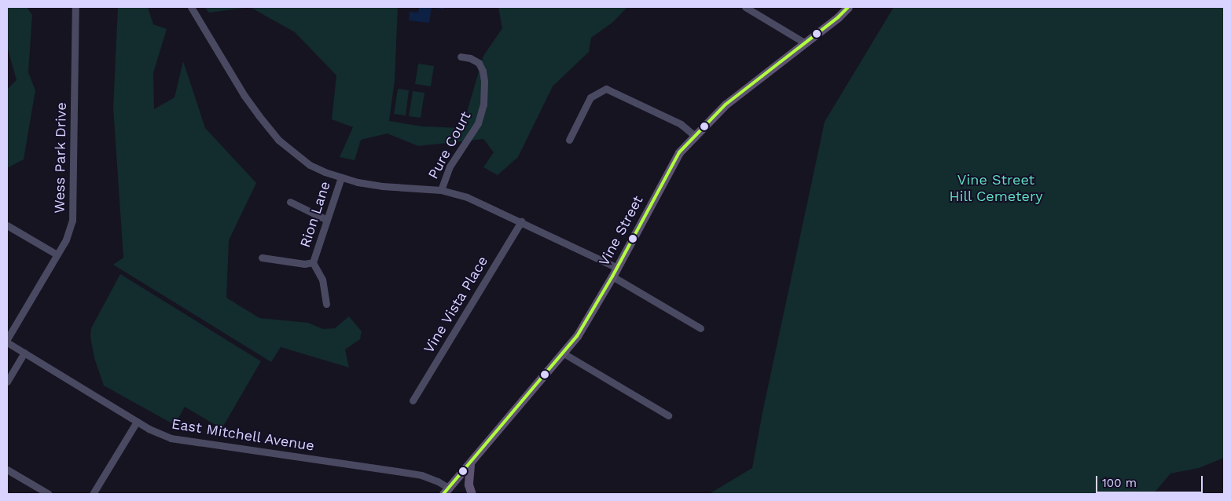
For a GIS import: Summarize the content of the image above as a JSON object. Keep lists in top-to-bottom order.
{
  "streets": {
    "main road": ["Vine Street"],
    "street": [
      "Pure Court",
      "Wess Park Drive",
      "Rion Lane",
      "Vine Vista Place",
      "East Mitchell Avenue"
    ]
  },
  "crossings": [
    ["Wess Park Drive", "East Mitchell Avenue"],
    ["Vine Street", "East Mitchell Avenue"]
  ],
  "parks": ["Vine Street Hill Cemetery"],
  "scale_bar": "100 m"
}
